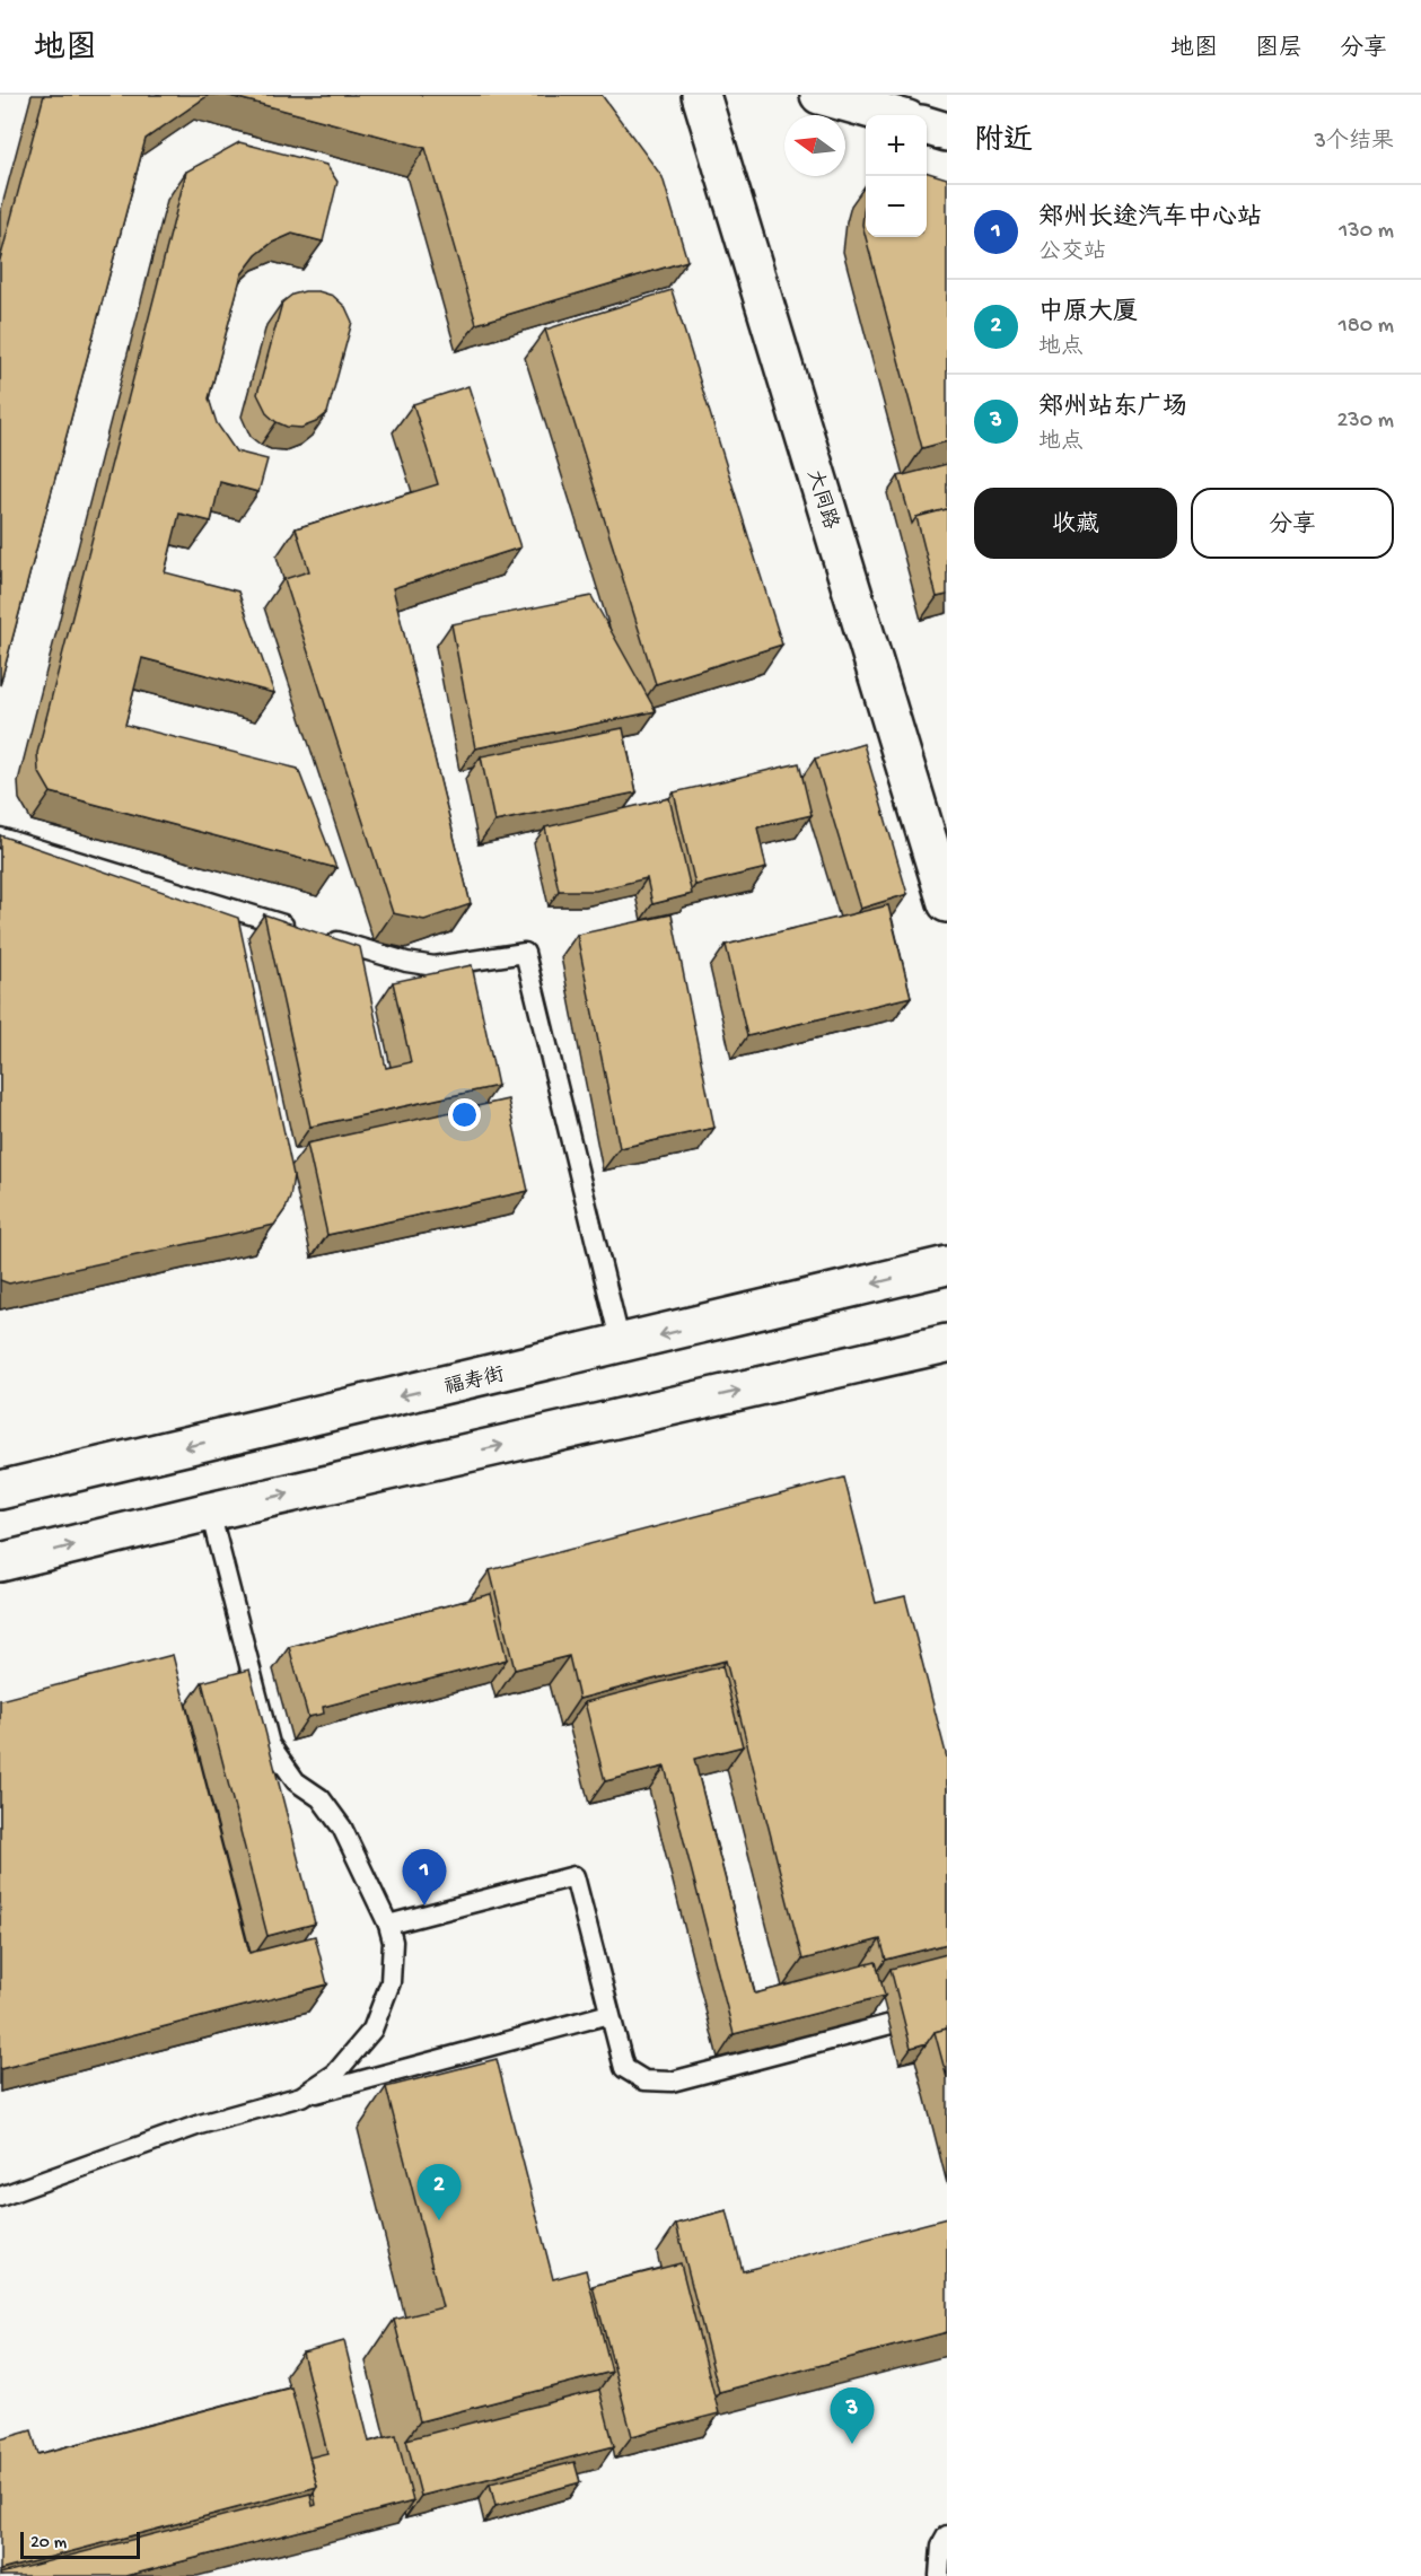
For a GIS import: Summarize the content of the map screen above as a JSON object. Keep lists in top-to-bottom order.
{
  "streets": {
    "main road": ["大同路", "福寿街"]
  },
  "scale_bar": "20 m",
  "north": "left",
  "page": {
    "header": "地图",
    "nav": ["地图", "图层", "分享"],
    "heading": ["附近", "3个结果"],
    "map_buttons": ["+", "−"],
    "list": [
      {
        "mark": "1",
        "name": "郑州长途汽车中心站",
        "note": "公交站",
        "value": "130 m"
      },
      {
        "mark": "2",
        "name": "中原大厦",
        "note": "地点",
        "value": "180 m"
      },
      {
        "mark": "3",
        "name": "郑州站东广场",
        "note": "地点",
        "value": "230 m"
      }
    ],
    "buttons": ["收藏", "分享"],
    "pins": ["1", "2", "3"],
    "scale": "20 m"
  }
}
